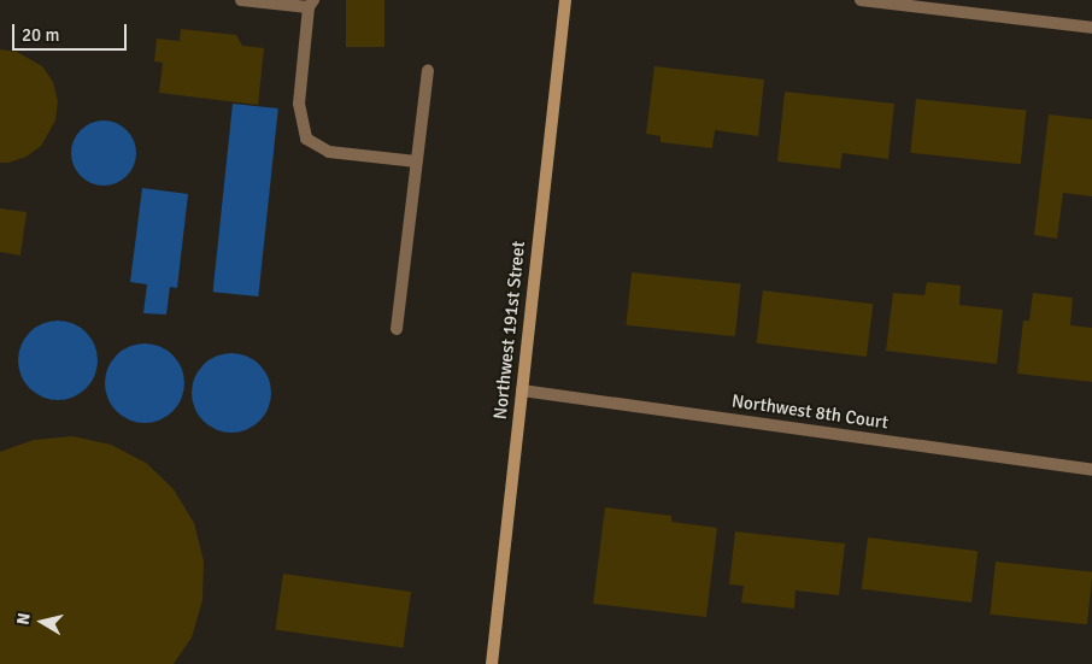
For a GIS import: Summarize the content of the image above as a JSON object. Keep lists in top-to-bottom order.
{
  "streets": {
    "street": ["Northwest 191st Street", "Northwest 8th Court"]
  },
  "crossings": [
    ["Northwest 191st Street", "Northwest 8th Court"]
  ],
  "scale_bar": "20 m",
  "north": "left"
}
